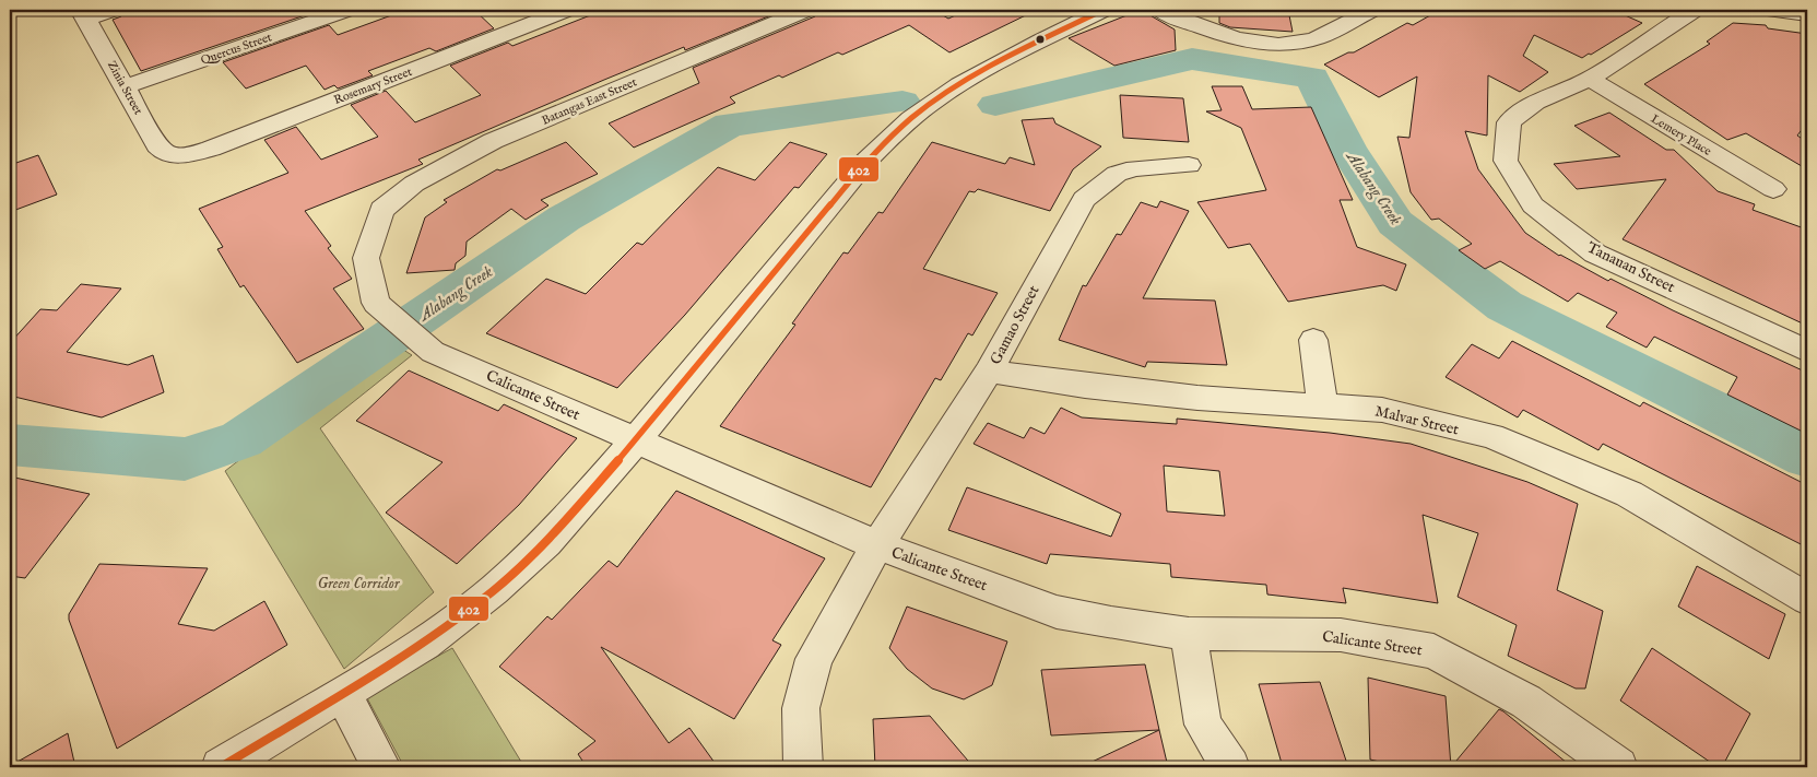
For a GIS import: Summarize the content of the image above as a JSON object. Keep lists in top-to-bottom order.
{
  "streets": {
    "street": [
      "Quercus Street",
      "Rosemary Street",
      "Zinia Street",
      "Batangas East Street",
      "Lemery Place",
      "Tanauan Street",
      "Gamao Street",
      "Calicante Street",
      "Malvar Street"
    ]
  },
  "crossings": [
    ["Quercus Street", "Zinia Street"],
    ["Rosemary Street", "Zinia Street"],
    ["Batangas East Street", "Calicante Street"],
    ["Lemery Place", "Tanauan Street"],
    ["Gamao Street", "Calicante Street"],
    ["Gamao Street", "Malvar Street"]
  ],
  "water": ["Alabang Creek"],
  "parks": ["Green Corridor"],
  "lines": ["transit line 402"]
}
